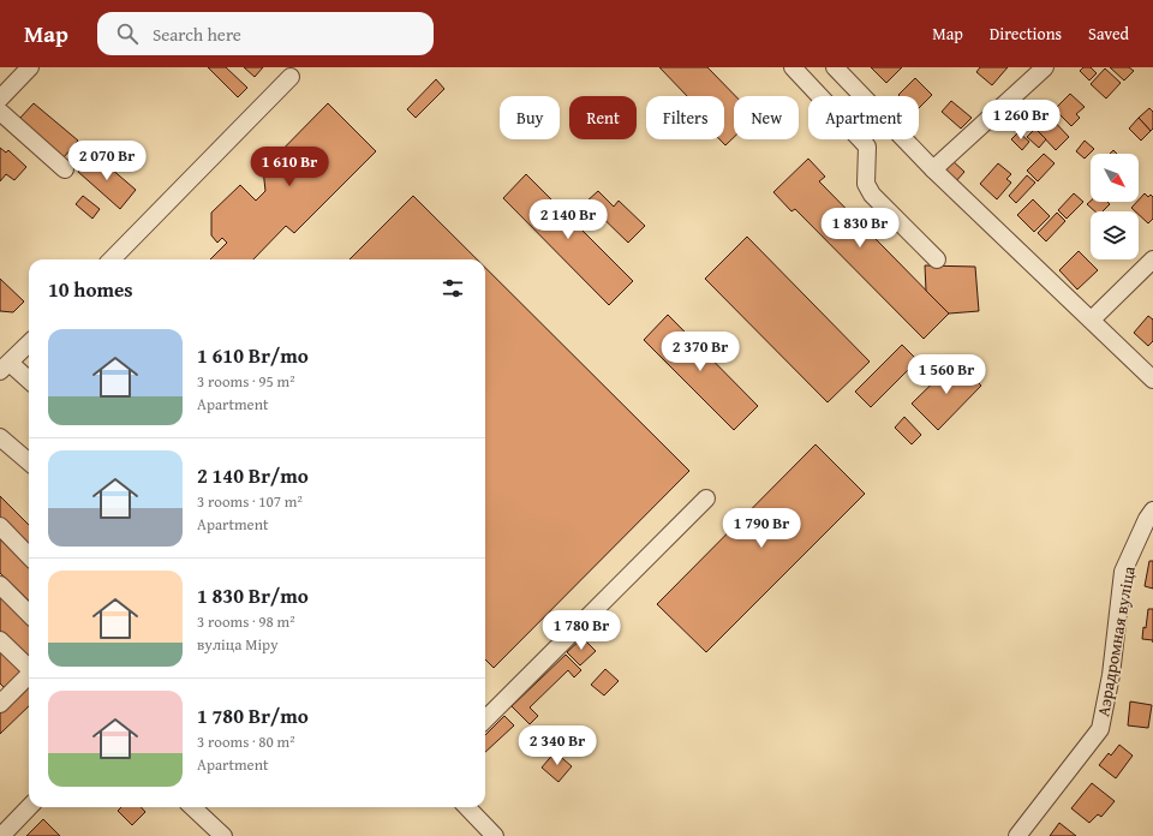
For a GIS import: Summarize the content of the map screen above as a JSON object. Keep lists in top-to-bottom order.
{
  "streets": {
    "street": ["Аэрадромная вуліца"]
  },
  "north": "bottom right",
  "page": {
    "header": "Map",
    "search": "Search here",
    "nav": ["Map", "Directions", "Saved"],
    "chip": [
      "Buy",
      "Rent",
      "Filters",
      "New",
      "Apartment"
    ],
    "price": [
      "1 260 Br",
      "2 070 Br",
      "1 610 Br",
      "2 140 Br",
      "1 830 Br",
      "2 370 Br",
      "1 560 Br",
      "1 790 Br",
      "1 780 Br",
      "2 340 Br"
    ],
    "heading": "10 homes",
    "list": [
      {
        "name": "1 610 Br/mo",
        "note": "3 rooms · 95 m² · Apartment"
      },
      {
        "name": "2 140 Br/mo",
        "note": "3 rooms · 107 m² · Apartment"
      },
      {
        "name": "1 830 Br/mo",
        "note": "3 rooms · 98 m² · вуліца Міру"
      },
      {
        "name": "1 780 Br/mo",
        "note": "3 rooms · 80 m² · Apartment"
      }
    ]
  }
}
